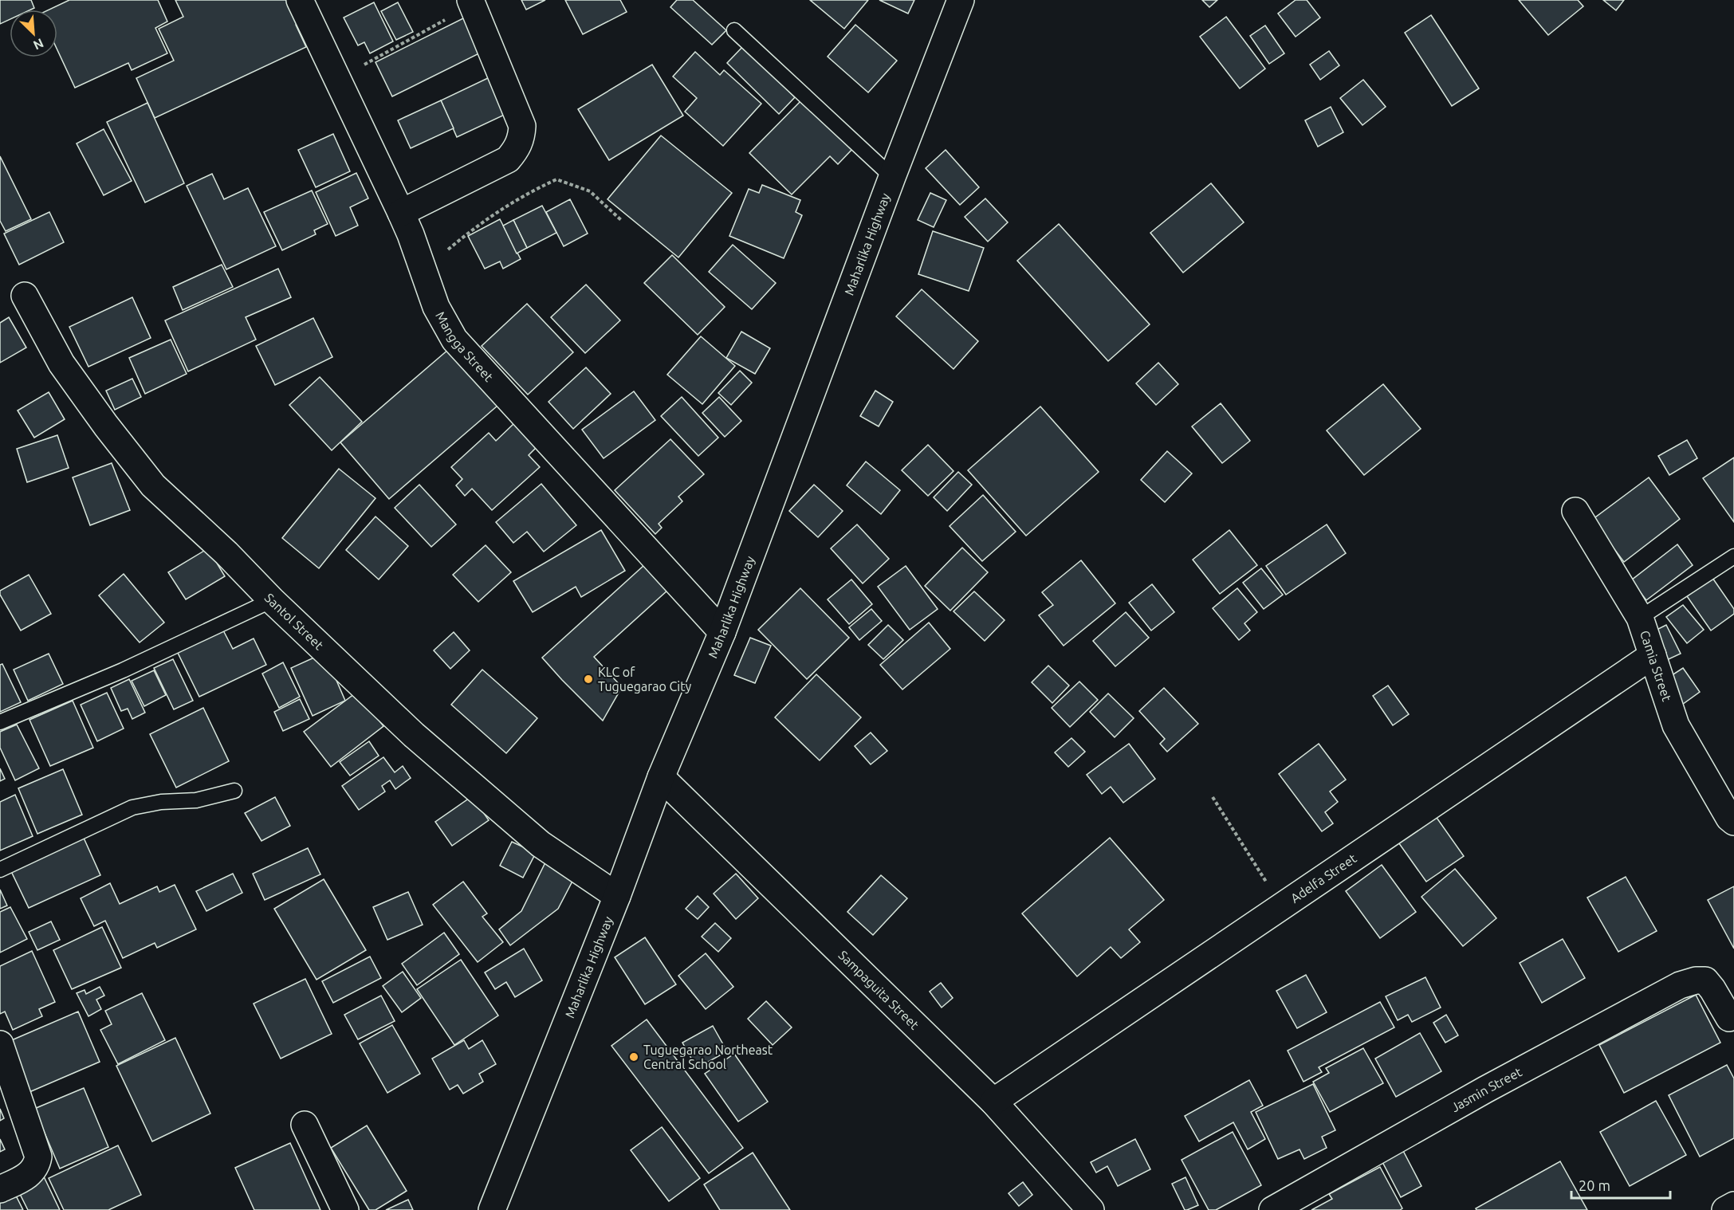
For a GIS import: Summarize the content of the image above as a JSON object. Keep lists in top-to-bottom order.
{
  "streets": {
    "street": [
      "Maharlika Highway",
      "Mangga Street",
      "Santol Street",
      "Camia Street",
      "Adelfa Street",
      "Sampaguita Street",
      "Jasmin Street"
    ]
  },
  "crossings": [
    ["Maharlika Highway", "Mangga Street"],
    ["Maharlika Highway", "Santol Street"],
    ["Maharlika Highway", "Sampaguita Street"],
    ["Camia Street", "Adelfa Street"],
    ["Adelfa Street", "Sampaguita Street"]
  ],
  "places": ["KLC of Tuguegarao City", "Tuguegarao Northeast Central School"],
  "scale_bar": "20 m",
  "north": "bottom right"
}
